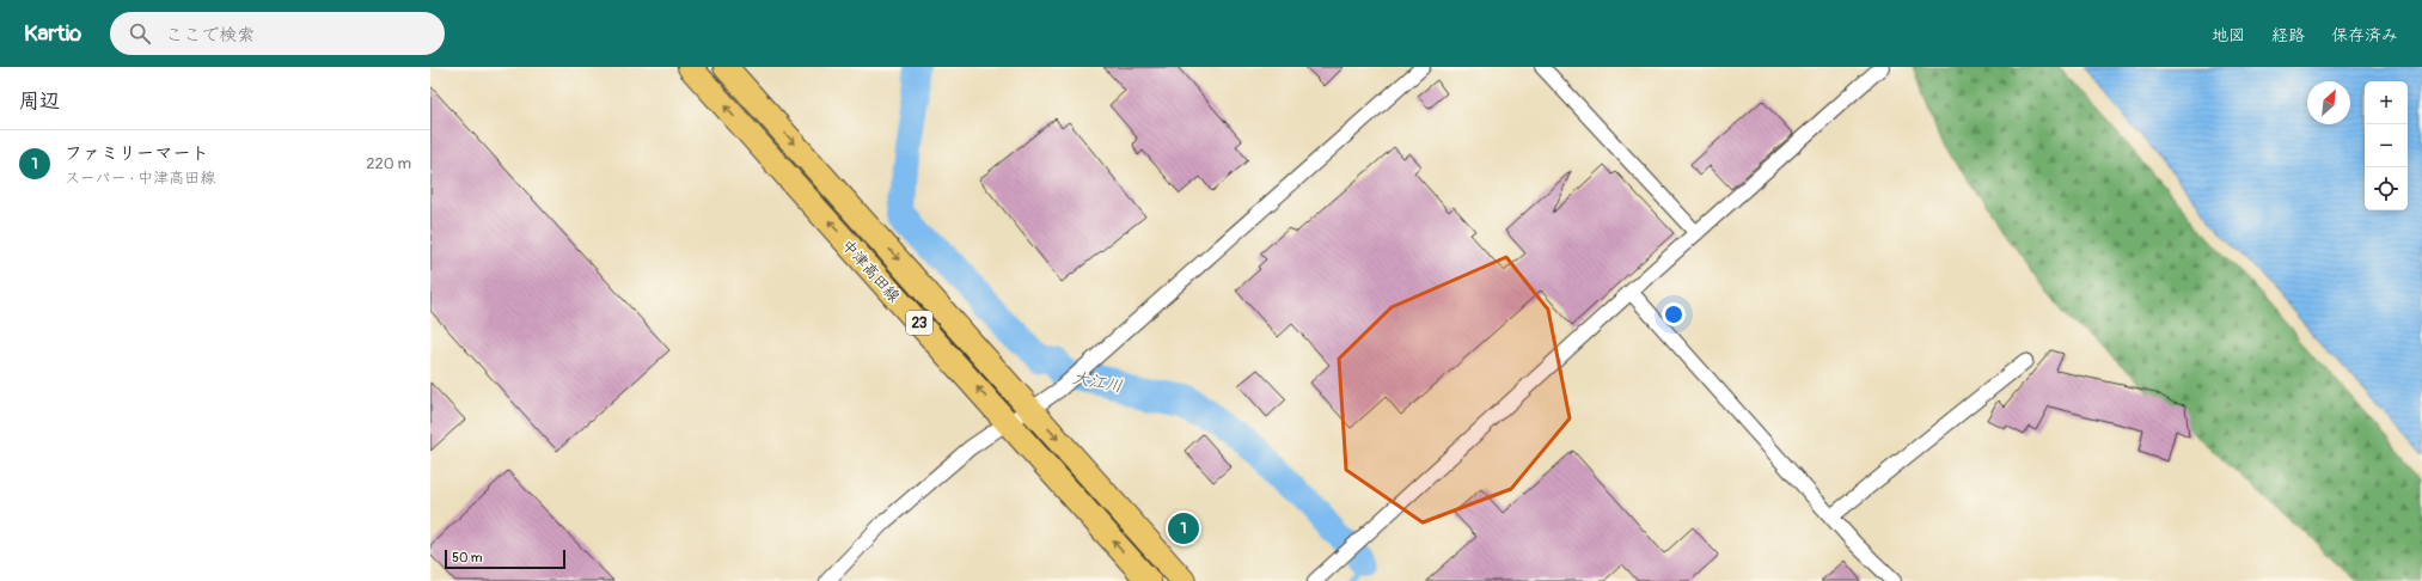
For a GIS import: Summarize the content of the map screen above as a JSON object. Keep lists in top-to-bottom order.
{
  "streets": {
    "main road": ["中津高田線", "23"]
  },
  "water": ["大江川"],
  "scale_bar": "50 m",
  "north": "top right",
  "page": {
    "header": "Kartio",
    "search": "ここで検索",
    "nav": ["地図", "経路", "保存済み"],
    "heading": "周辺",
    "map_buttons": ["+", "−"],
    "list": [
      {
        "mark": "1",
        "name": "ファミリーマート",
        "note": "スーパー · 中津高田線",
        "value": "220 m"
      }
    ],
    "pins": "1",
    "scale": "50 m"
  }
}
